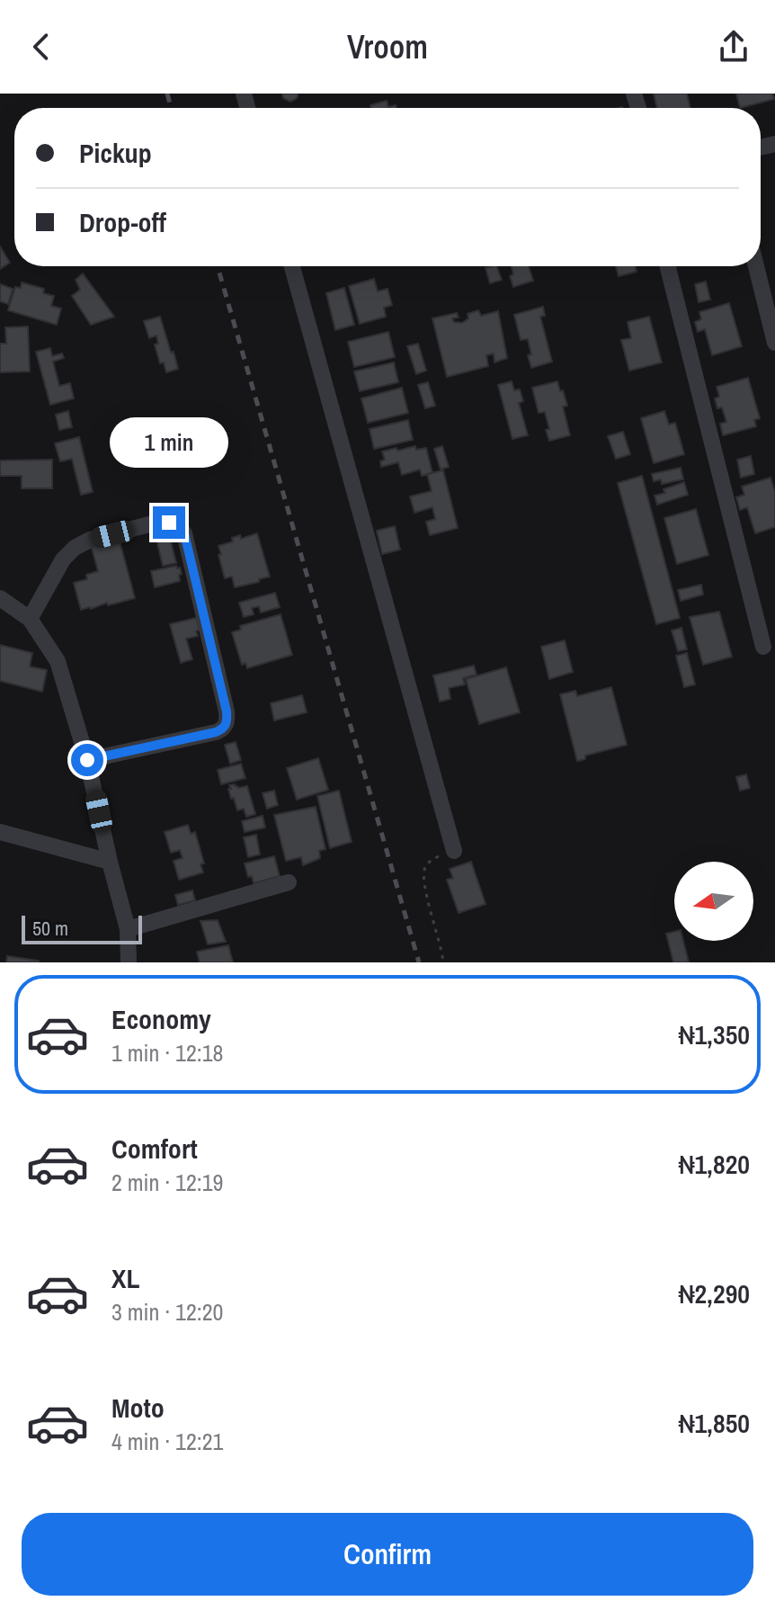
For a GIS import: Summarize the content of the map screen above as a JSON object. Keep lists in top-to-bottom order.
{
  "scale_bar": "50 m",
  "north": "left",
  "page": {
    "header": "Vroom",
    "banner": ["Pickup", "Drop-off"],
    "bubble": "1 min",
    "scale": "50 m",
    "list": [
      {
        "name": "Economy",
        "note": "1 min · 12:18",
        "value": "₦1,350"
      },
      {
        "name": "Comfort",
        "note": "2 min · 12:19",
        "value": "₦1,820"
      },
      {
        "name": "XL",
        "note": "3 min · 12:20",
        "value": "₦2,290"
      },
      {
        "name": "Moto",
        "note": "4 min · 12:21",
        "value": "₦1,850"
      }
    ],
    "buttons": "Confirm"
  }
}
